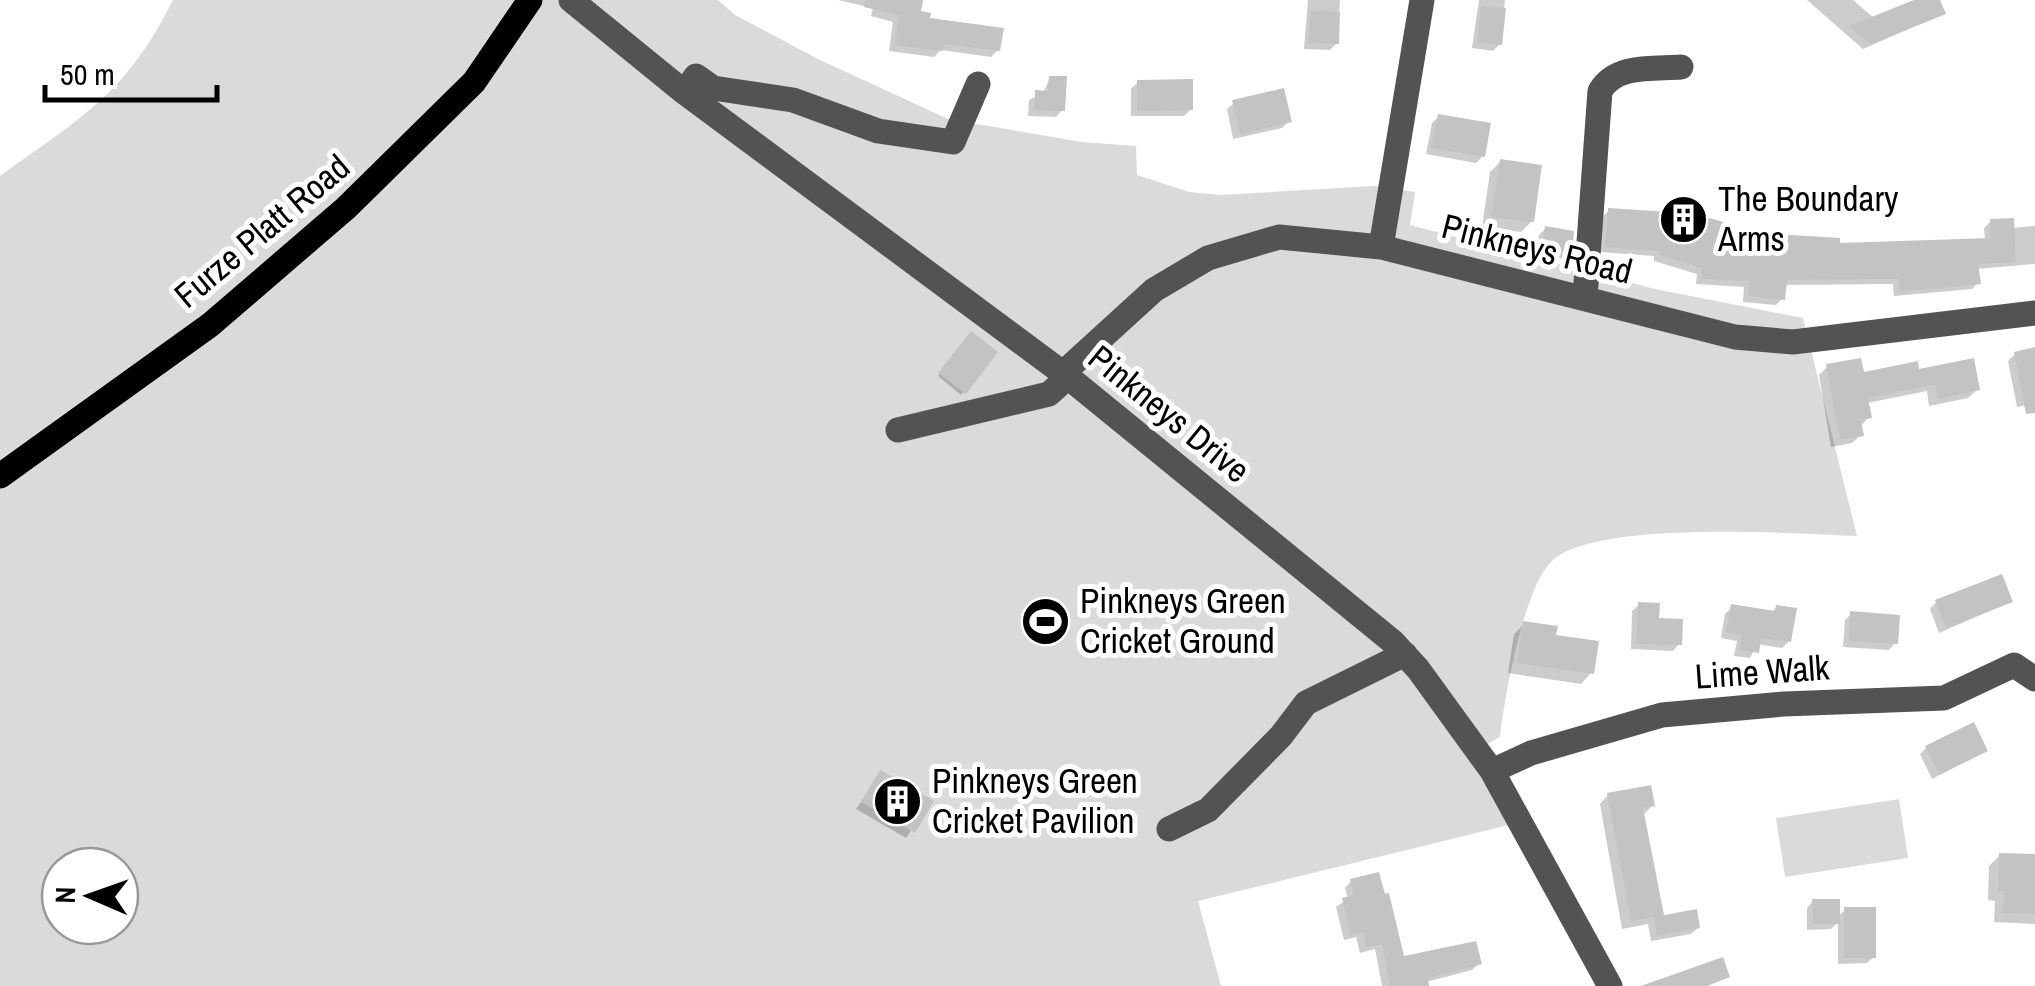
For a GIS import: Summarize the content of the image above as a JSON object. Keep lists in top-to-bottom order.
{
  "streets": {
    "main road": ["Furze Platt Road"],
    "street": ["Pinkneys Road", "Pinkneys Drive", "Lime Walk"]
  },
  "crossings": [
    ["Pinkneys Road", "Pinkneys Drive"],
    ["Pinkneys Drive", "Lime Walk"]
  ],
  "places": {
    "building": ["The Boundary Arms", "Pinkneys Green Cricket Pavilion"],
    "sports": ["Pinkneys Green Cricket Ground"]
  },
  "scale_bar": "50 m",
  "north": "left"
}
